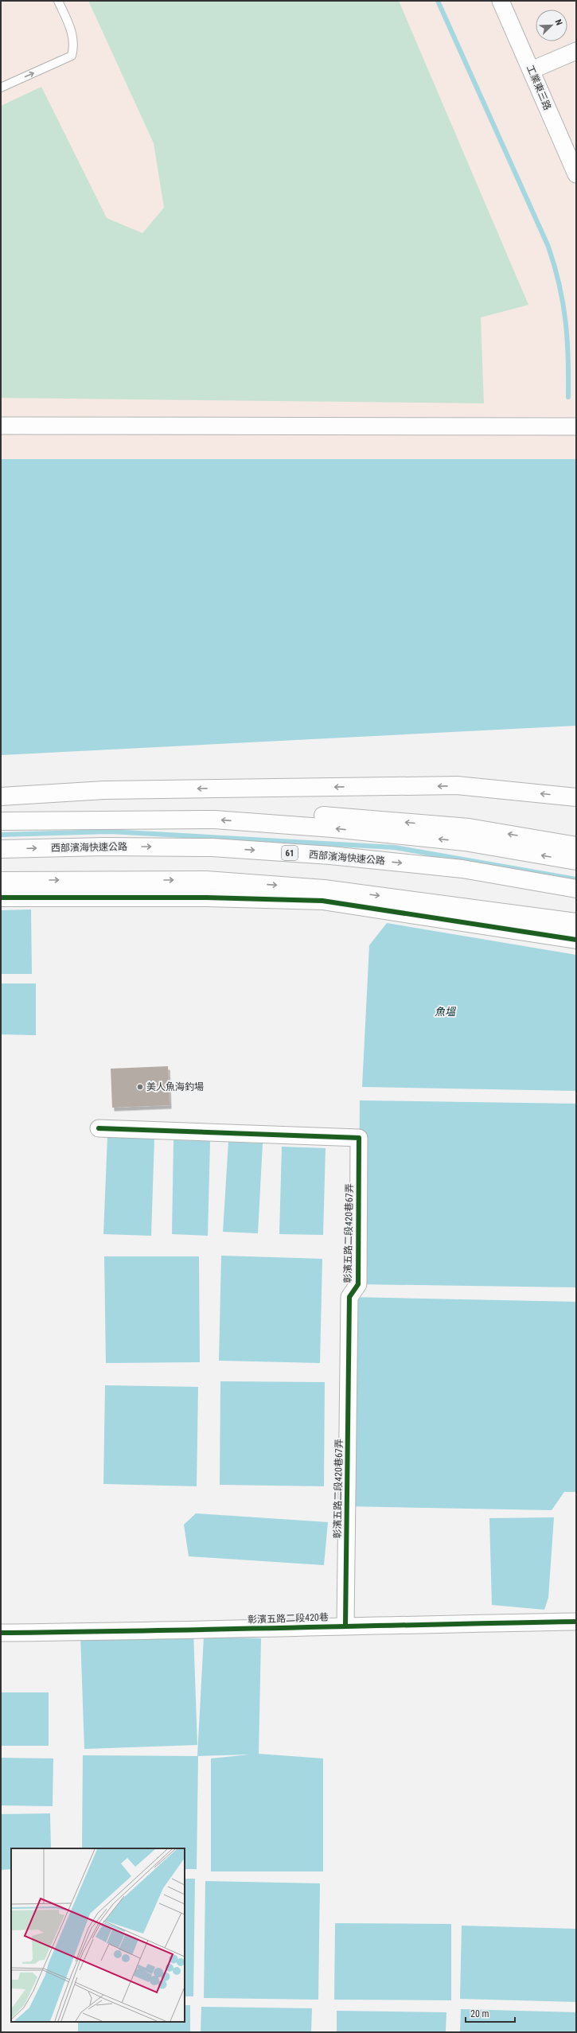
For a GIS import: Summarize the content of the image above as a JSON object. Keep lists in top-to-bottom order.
{
  "streets": {
    "main road": ["西部濱海快速公路", "61"],
    "street": ["工業東三路", "彰濱五路二段420巷67弄", "彰濱五路二段420巷"]
  },
  "crossings": [
    ["彰濱五路二段420巷67弄", "彰濱五路二段420巷"]
  ],
  "water": ["魚塭"],
  "places": ["美人魚海釣場"],
  "scale_bar": "20 m",
  "north": "top right"
}
